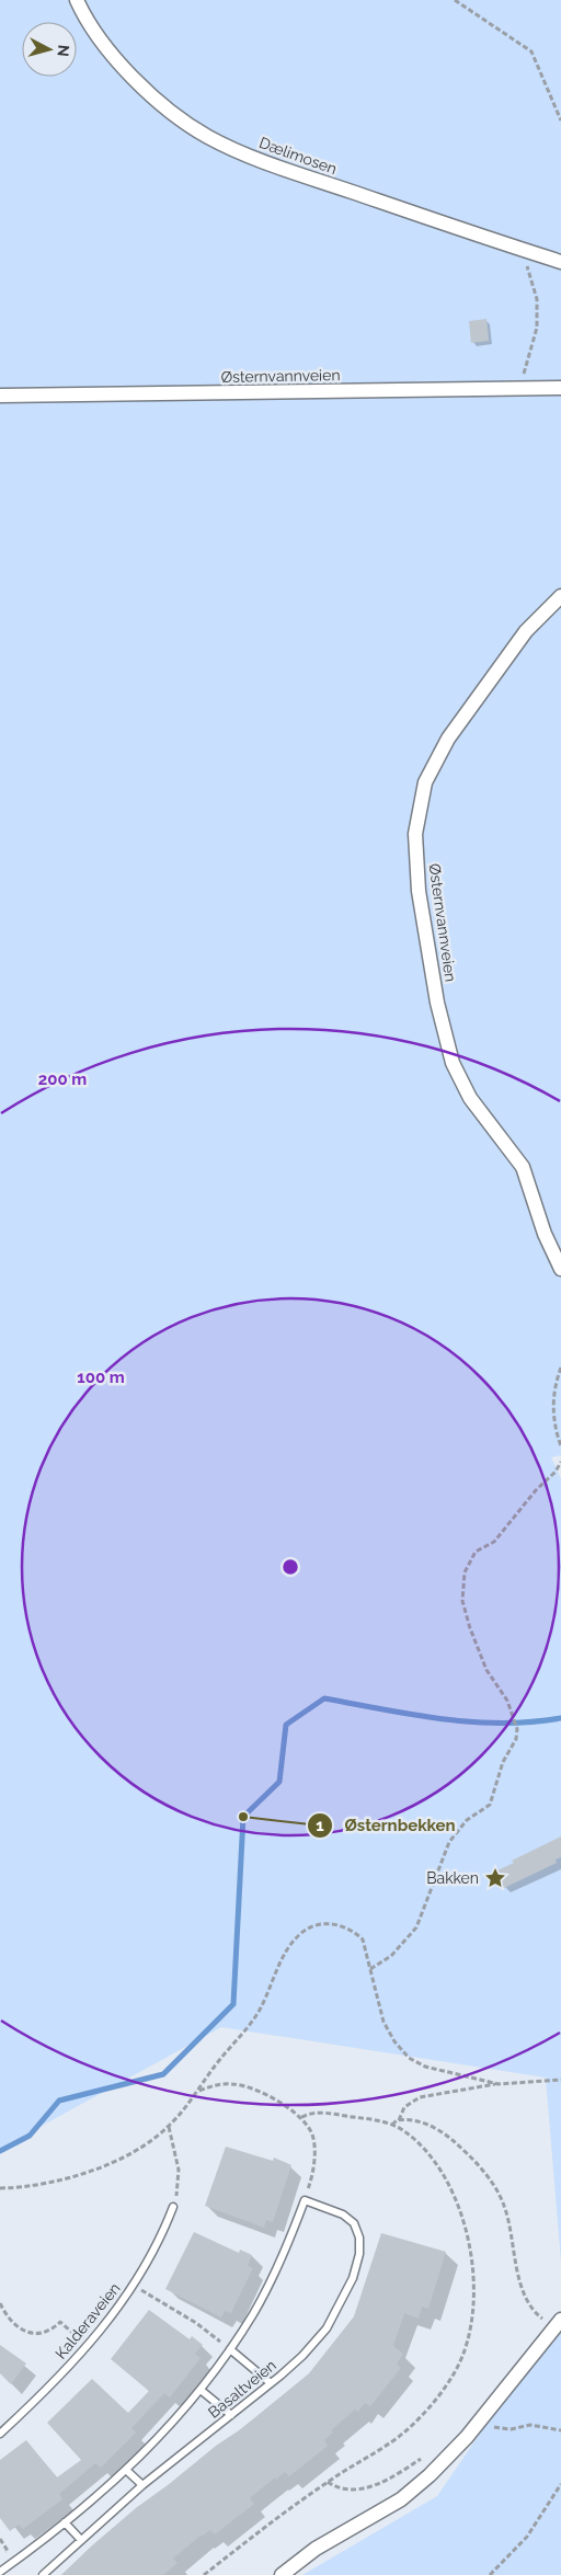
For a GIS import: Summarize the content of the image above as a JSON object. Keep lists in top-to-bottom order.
{
  "streets": {
    "street": ["Dælimosen", "Østernvannveien"],
    "lane": ["Kalderaveien", "Basaltveien"]
  },
  "places": {
    "other": ["Østernbekken"],
    "place": ["Bakken"]
  },
  "north": "right",
  "rings": ["200 m", "100 m"]
}
